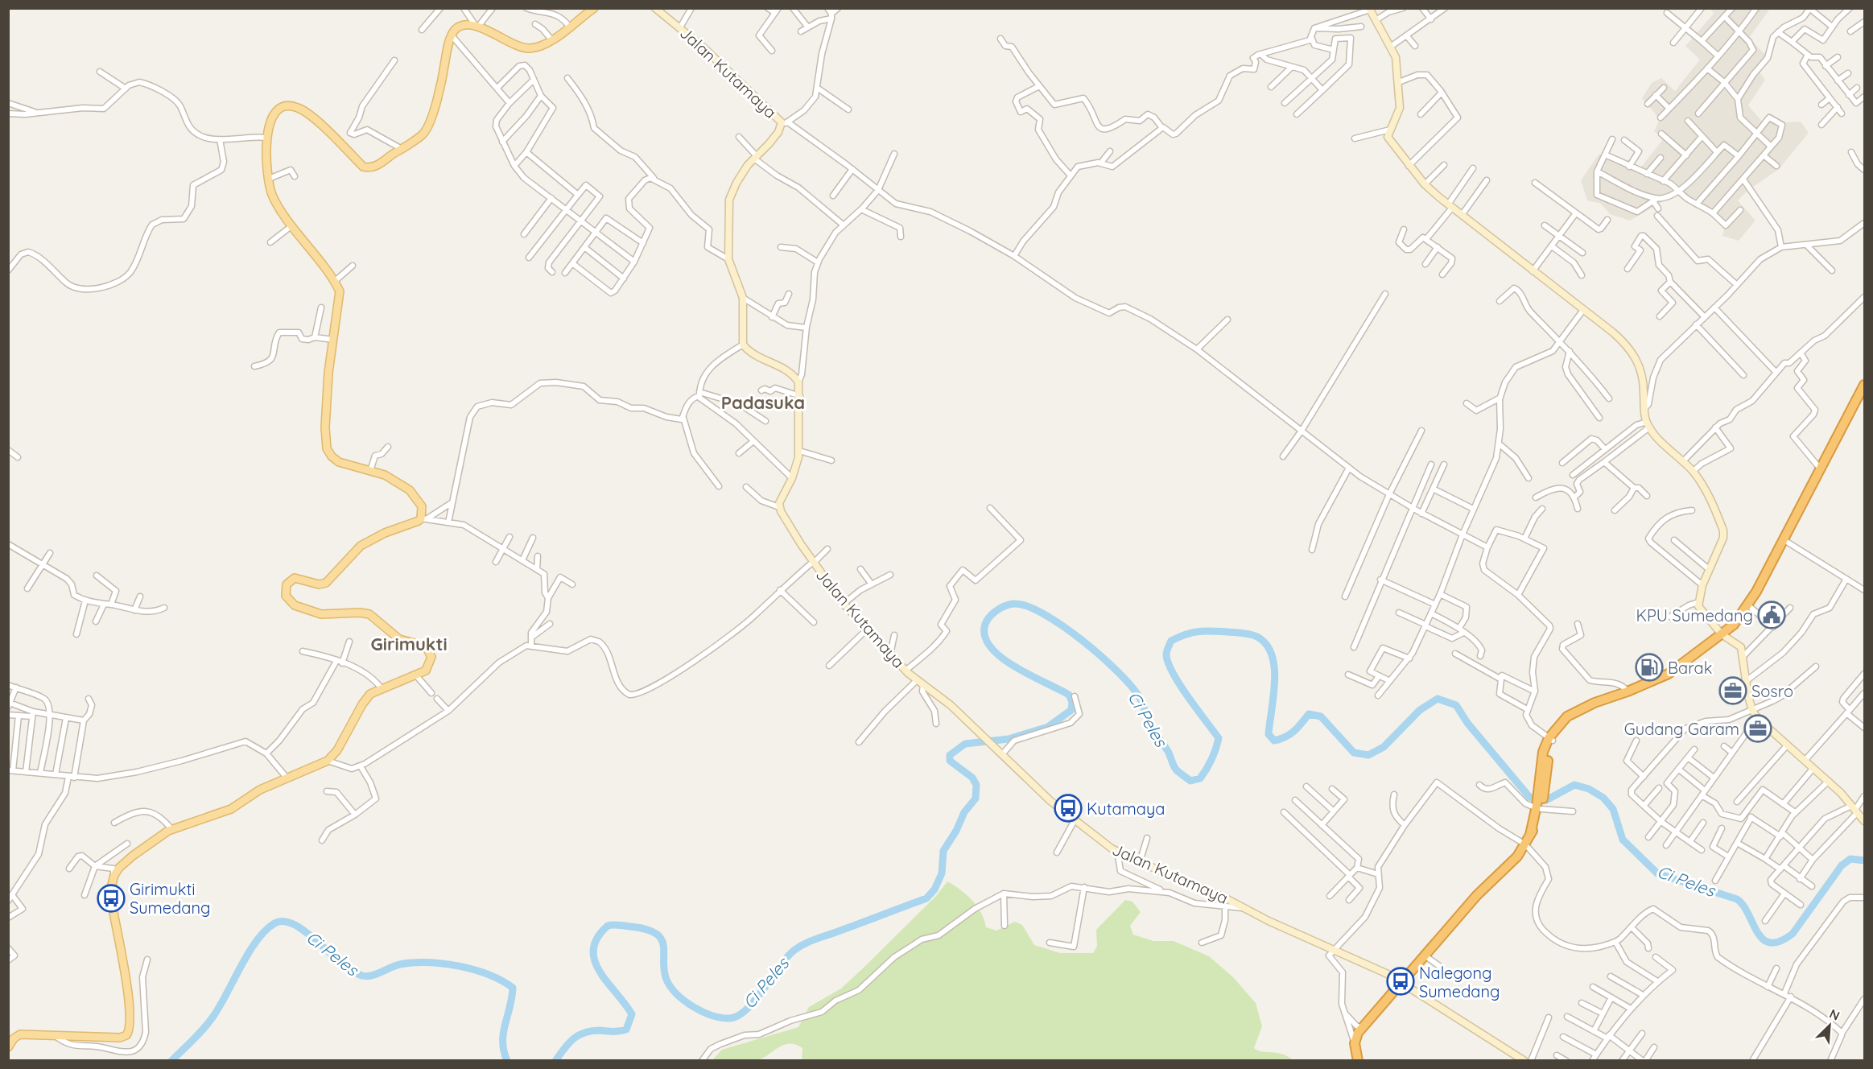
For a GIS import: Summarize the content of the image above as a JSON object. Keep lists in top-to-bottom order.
{
  "streets": {
    "main road": ["Jalan Kutamaya"]
  },
  "districts": ["Padasuka", "Girimukti"],
  "water": ["Ci Peles"],
  "places": {
    "public building": ["KPU Sumedang"],
    "fuel station": ["Barak"],
    "office": ["Sosro", "Gudang Garam"],
    "bus stop": ["Kutamaya", "Girimukti Sumedang", "Nalegong Sumedang"]
  },
  "north": "top right"
}
